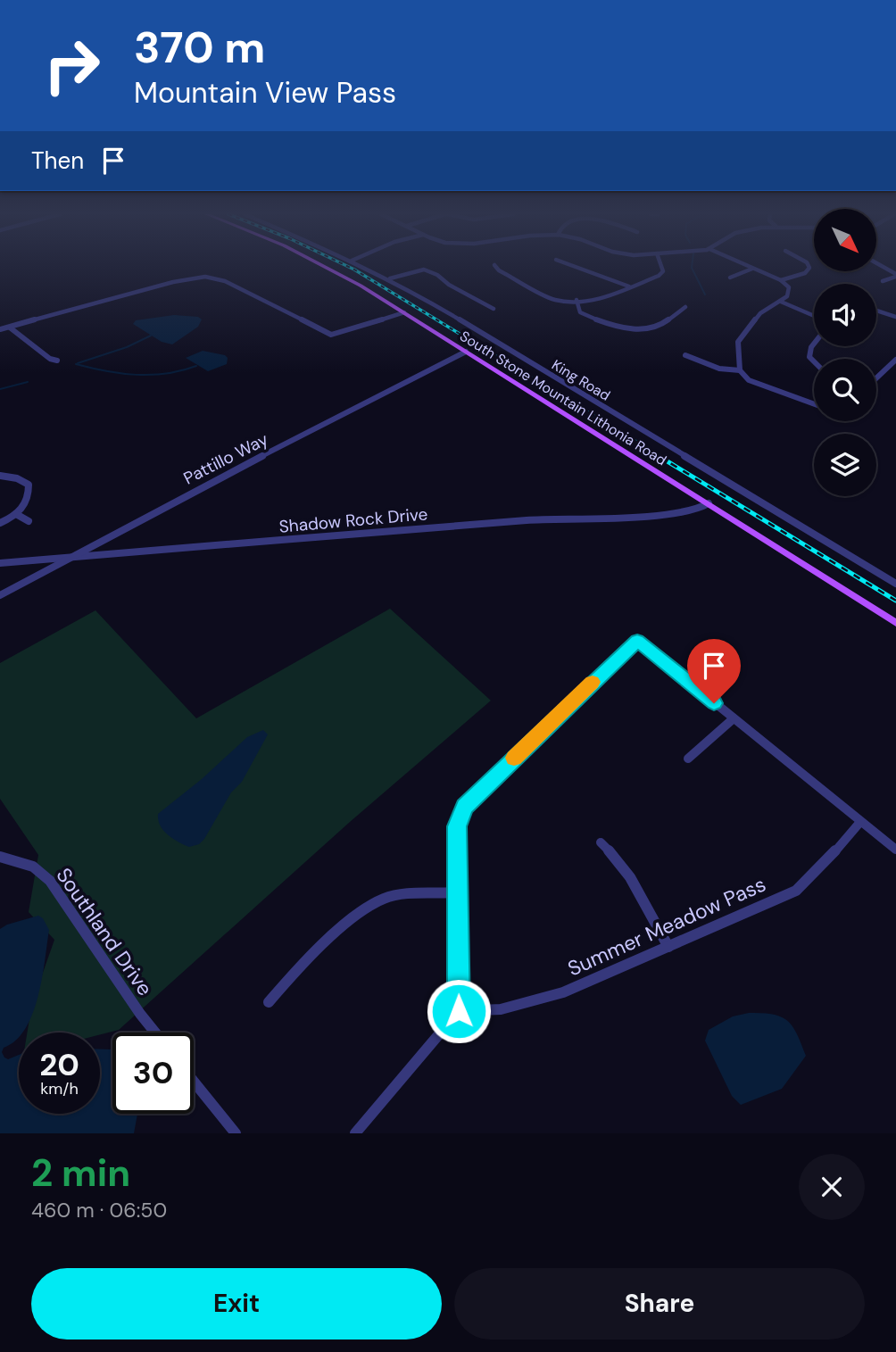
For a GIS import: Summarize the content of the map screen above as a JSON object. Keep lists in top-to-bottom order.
{
  "streets": {
    "main road": ["South Stone Mountain Lithonia Road"],
    "street": [
      "King Road",
      "Pattillo Way",
      "Shadow Rock Drive",
      "Summer Meadow Pass",
      "Southland Drive"
    ]
  },
  "crossings": [
    ["South Stone Mountain Lithonia Road", "Pattillo Way"],
    ["South Stone Mountain Lithonia Road", "Shadow Rock Drive"],
    ["Pattillo Way", "Shadow Rock Drive"]
  ],
  "north": "bottom right",
  "page": {
    "turn": ["370 m", "Mountain View Pass"],
    "then": "Then",
    "speed": "20 km/h",
    "limit": "30",
    "heading": ["2 min", "460 m · 06:50"],
    "buttons": ["Exit", "Share"]
  }
}
